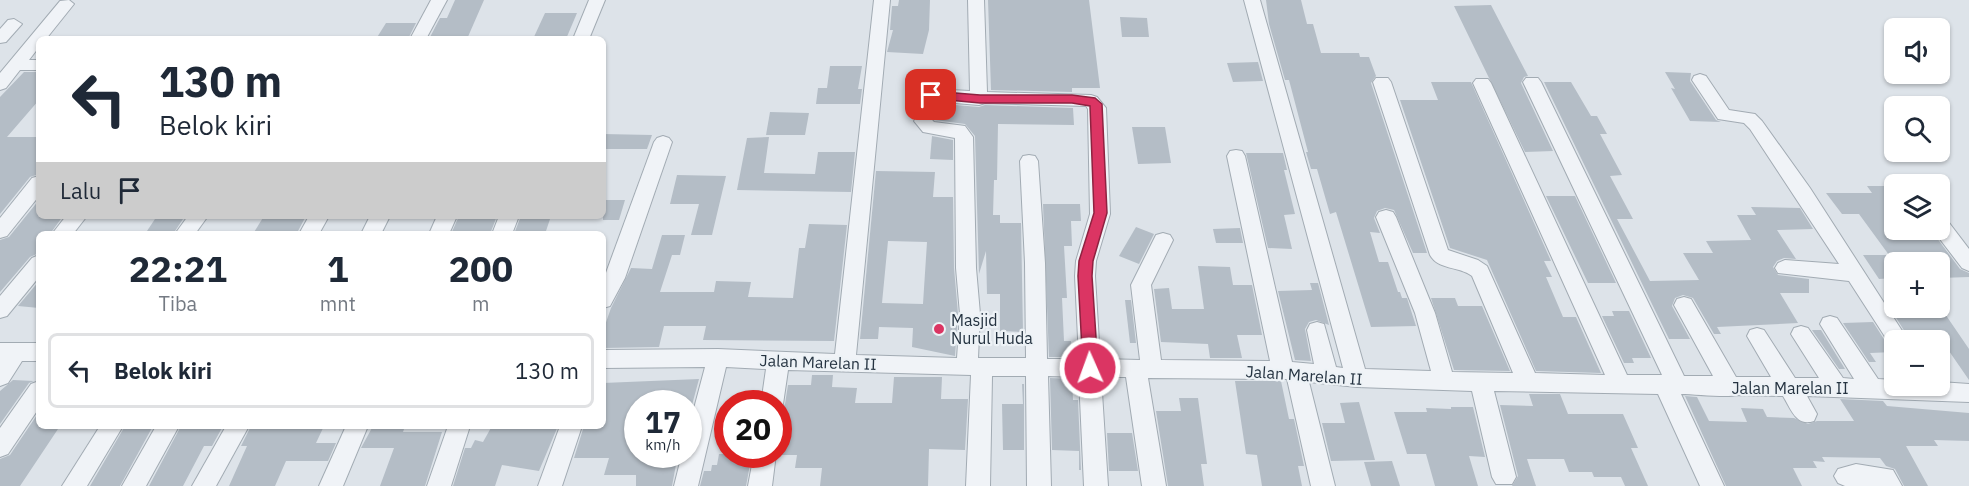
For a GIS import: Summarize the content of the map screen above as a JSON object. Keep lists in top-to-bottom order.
{
  "streets": {
    "street": ["Jalan Marelan II"]
  },
  "places": ["Masjid Nurul Huda"],
  "page": {
    "map_buttons": ["+", "−"],
    "turn": ["130 m", "Belok kiri"],
    "then": "Lalu",
    "eta": [
      "22:21",
      "Tiba",
      "1",
      "mnt",
      "200",
      "m"
    ],
    "list": [
      {
        "name": "Belok kiri",
        "value": "130 m"
      }
    ],
    "speed": "17 km/h",
    "limit": "20"
  }
}
